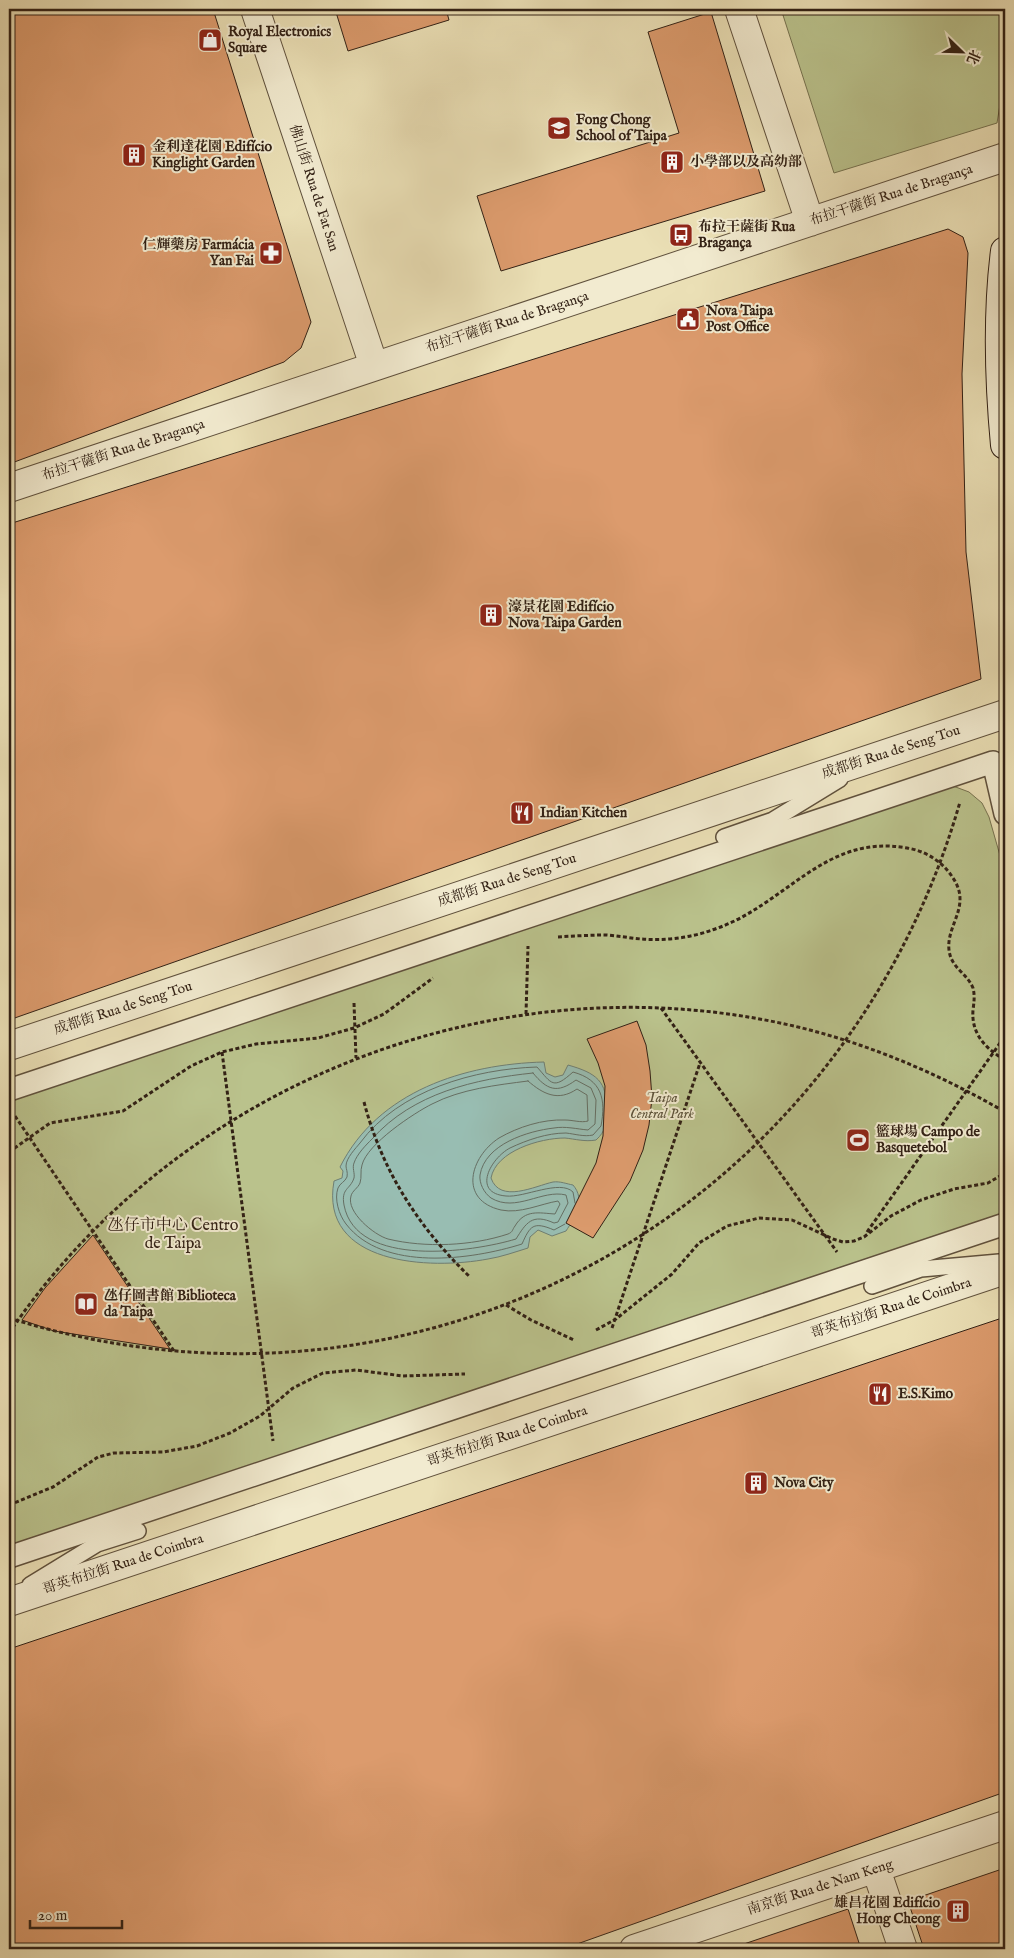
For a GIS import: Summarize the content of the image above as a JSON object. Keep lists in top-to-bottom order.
{
  "streets": {
    "street": [
      "佛山街 Rua de Fat San",
      "布拉干薩街 Rua de Bragança",
      "成都街 Rua de Seng Tou",
      "哥英布拉街 Rua de Coimbra",
      "南京街 Rua de Nam Keng"
    ]
  },
  "crossings": [
    ["佛山街 Rua de Fat San", "布拉干薩街 Rua de Bragança"]
  ],
  "districts": ["氹仔市中心 Centro de Taipa"],
  "parks": ["Taipa Central Park"],
  "places": {
    "shop": ["Royal Electronics Square"],
    "school or university": ["Fong Chong School of Taipa"],
    "building": [
      "金利達花園 Edifício Kinglight Garden",
      "小學部以及高幼部",
      "濠景花園 Edifício Nova Taipa Garden",
      "Nova City",
      "雄昌花園 Edifício Hong Cheong"
    ],
    "bus stop": ["布拉干薩街 Rua Bragança"],
    "pharmacy": ["仁輝藥房 Farmácia Yan Fai"],
    "public building": ["Nova Taipa Post Office"],
    "restaurant": ["Indian Kitchen", "E.S.Kimo"],
    "sports": ["籃球場 Campo de Basquetebol"],
    "library": ["氹仔圖書館 Biblioteca da Taipa"]
  },
  "scale_bar": "20 m",
  "north": "bottom right"
}
